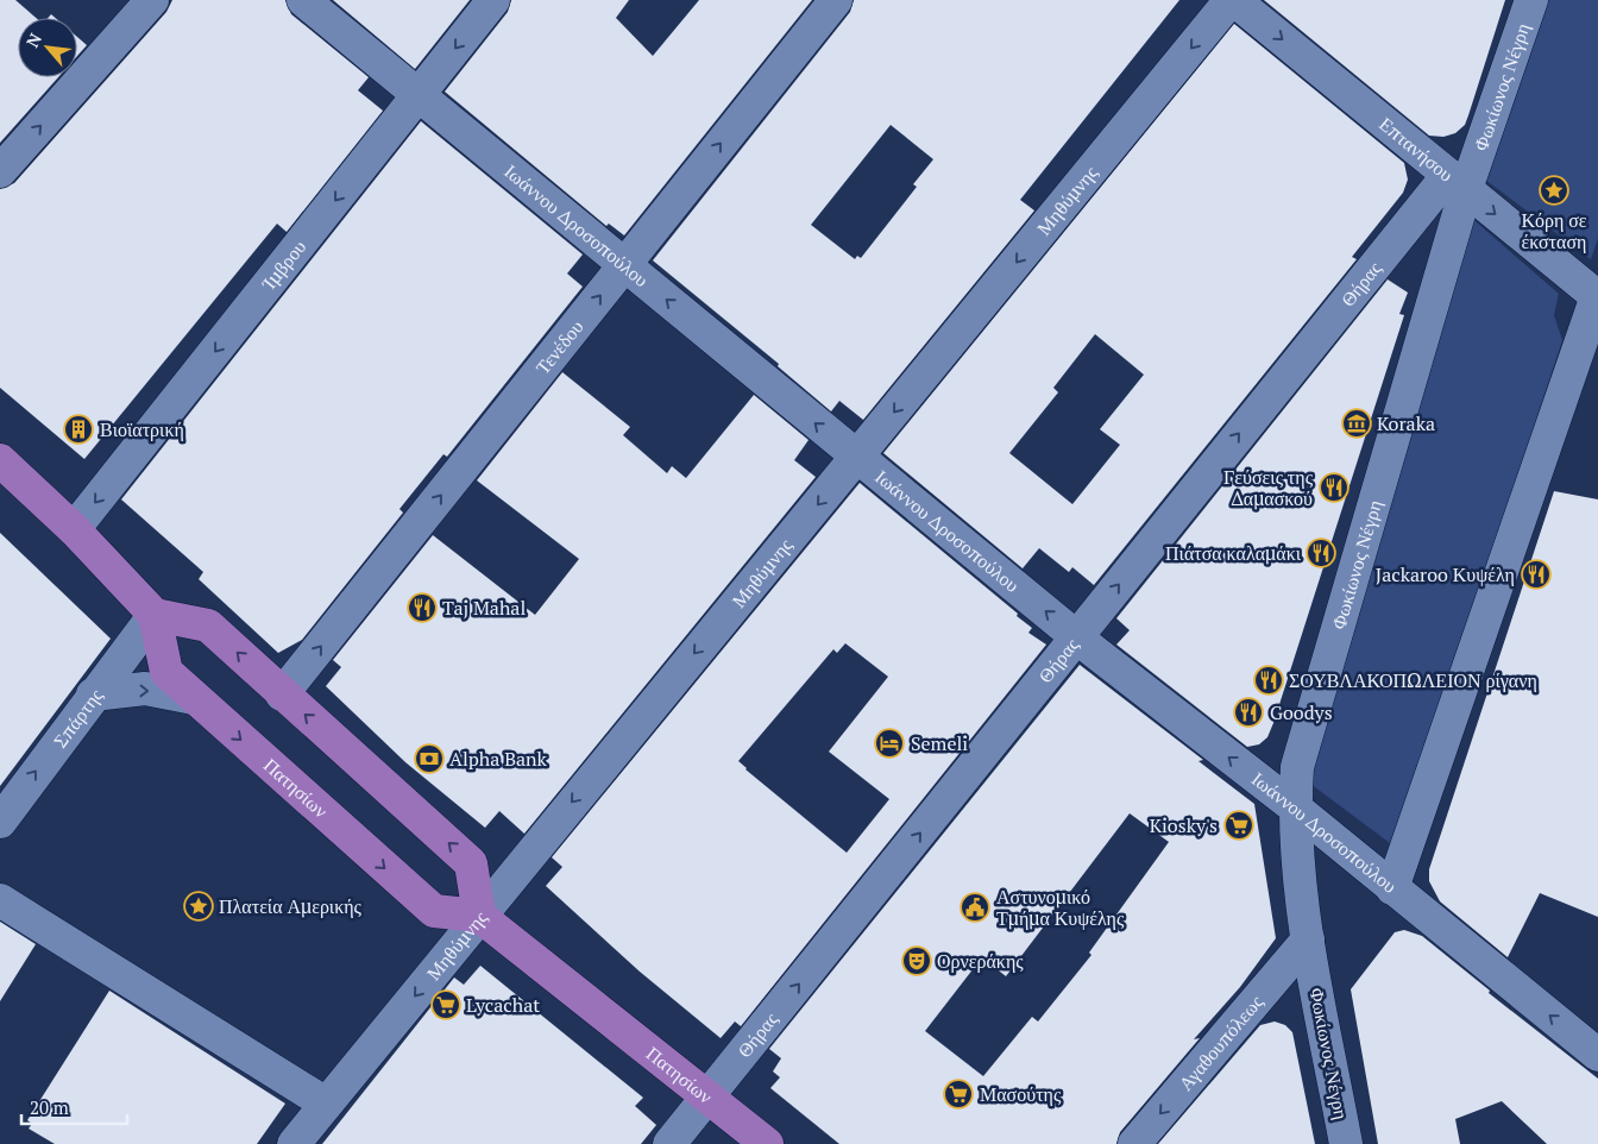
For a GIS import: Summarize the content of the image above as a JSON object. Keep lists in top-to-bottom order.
{
  "streets": {
    "main road": ["Πατησίων"],
    "street": [
      "Φωκίωνος Νέγρη",
      "Επτανήσου",
      "Μηθύμνης",
      "Ιωάννου Δροσοπούλου",
      "Ίμβρου",
      "Θήρας",
      "Τενέδου",
      "Σπάρτης",
      "Αγαθουπόλεως"
    ]
  },
  "crossings": [
    ["Φωκίωνος Νέγρη", "Επτανήσου"],
    ["Φωκίωνος Νέγρη", "Ιωάννου Δροσοπούλου"],
    ["Φωκίωνος Νέγρη", "Θήρας"],
    ["Φωκίωνος Νέγρη", "Αγαθουπόλεως"],
    ["Επτανήσου", "Μηθύμνης"],
    ["Επτανήσου", "Θήρας"],
    ["Μηθύμνης", "Ιωάννου Δροσοπούλου"],
    ["Μηθύμνης", "Πατησίων"],
    ["Ιωάννου Δροσοπούλου", "Ίμβρου"],
    ["Ιωάννου Δροσοπούλου", "Θήρας"],
    ["Ιωάννου Δροσοπούλου", "Τενέδου"],
    ["Θήρας", "Πατησίων"],
    ["Σπάρτης", "Πατησίων"]
  ],
  "one_way": [
    "Επτανήσου",
    "Μηθύμνης",
    "Ιωάννου Δροσοπούλου",
    "Θήρας",
    "Τενέδου",
    "Σπάρτης",
    "Αγαθουπόλεως"
  ],
  "places": {
    "place": ["Κόρη σε έκσταση", "Πλατεία Αμερικής"],
    "museum": ["Koraka"],
    "building": ["Βιοϊατρική"],
    "restaurant": [
      "Γεύσεις της Δαμασκού",
      "Πιάτσα καλαμάκι",
      "Jackaroo Κυψέλη",
      "Taj Mahal",
      "ΣΟΥΒΛΑΚΟΠΩΛΕΙΟΝ ρίγανη",
      "Goodys"
    ],
    "hotel": ["Semeli"],
    "bank": ["Alpha Bank"],
    "supermarket": ["Kiosky's", "Lycachat", "Μασούτης"],
    "public building": ["Αστυνομικό Τμήμα Κυψέλης"],
    "theatre": ["Ορνεράκης"]
  },
  "scale_bar": "20 m",
  "north": "top left"
}
